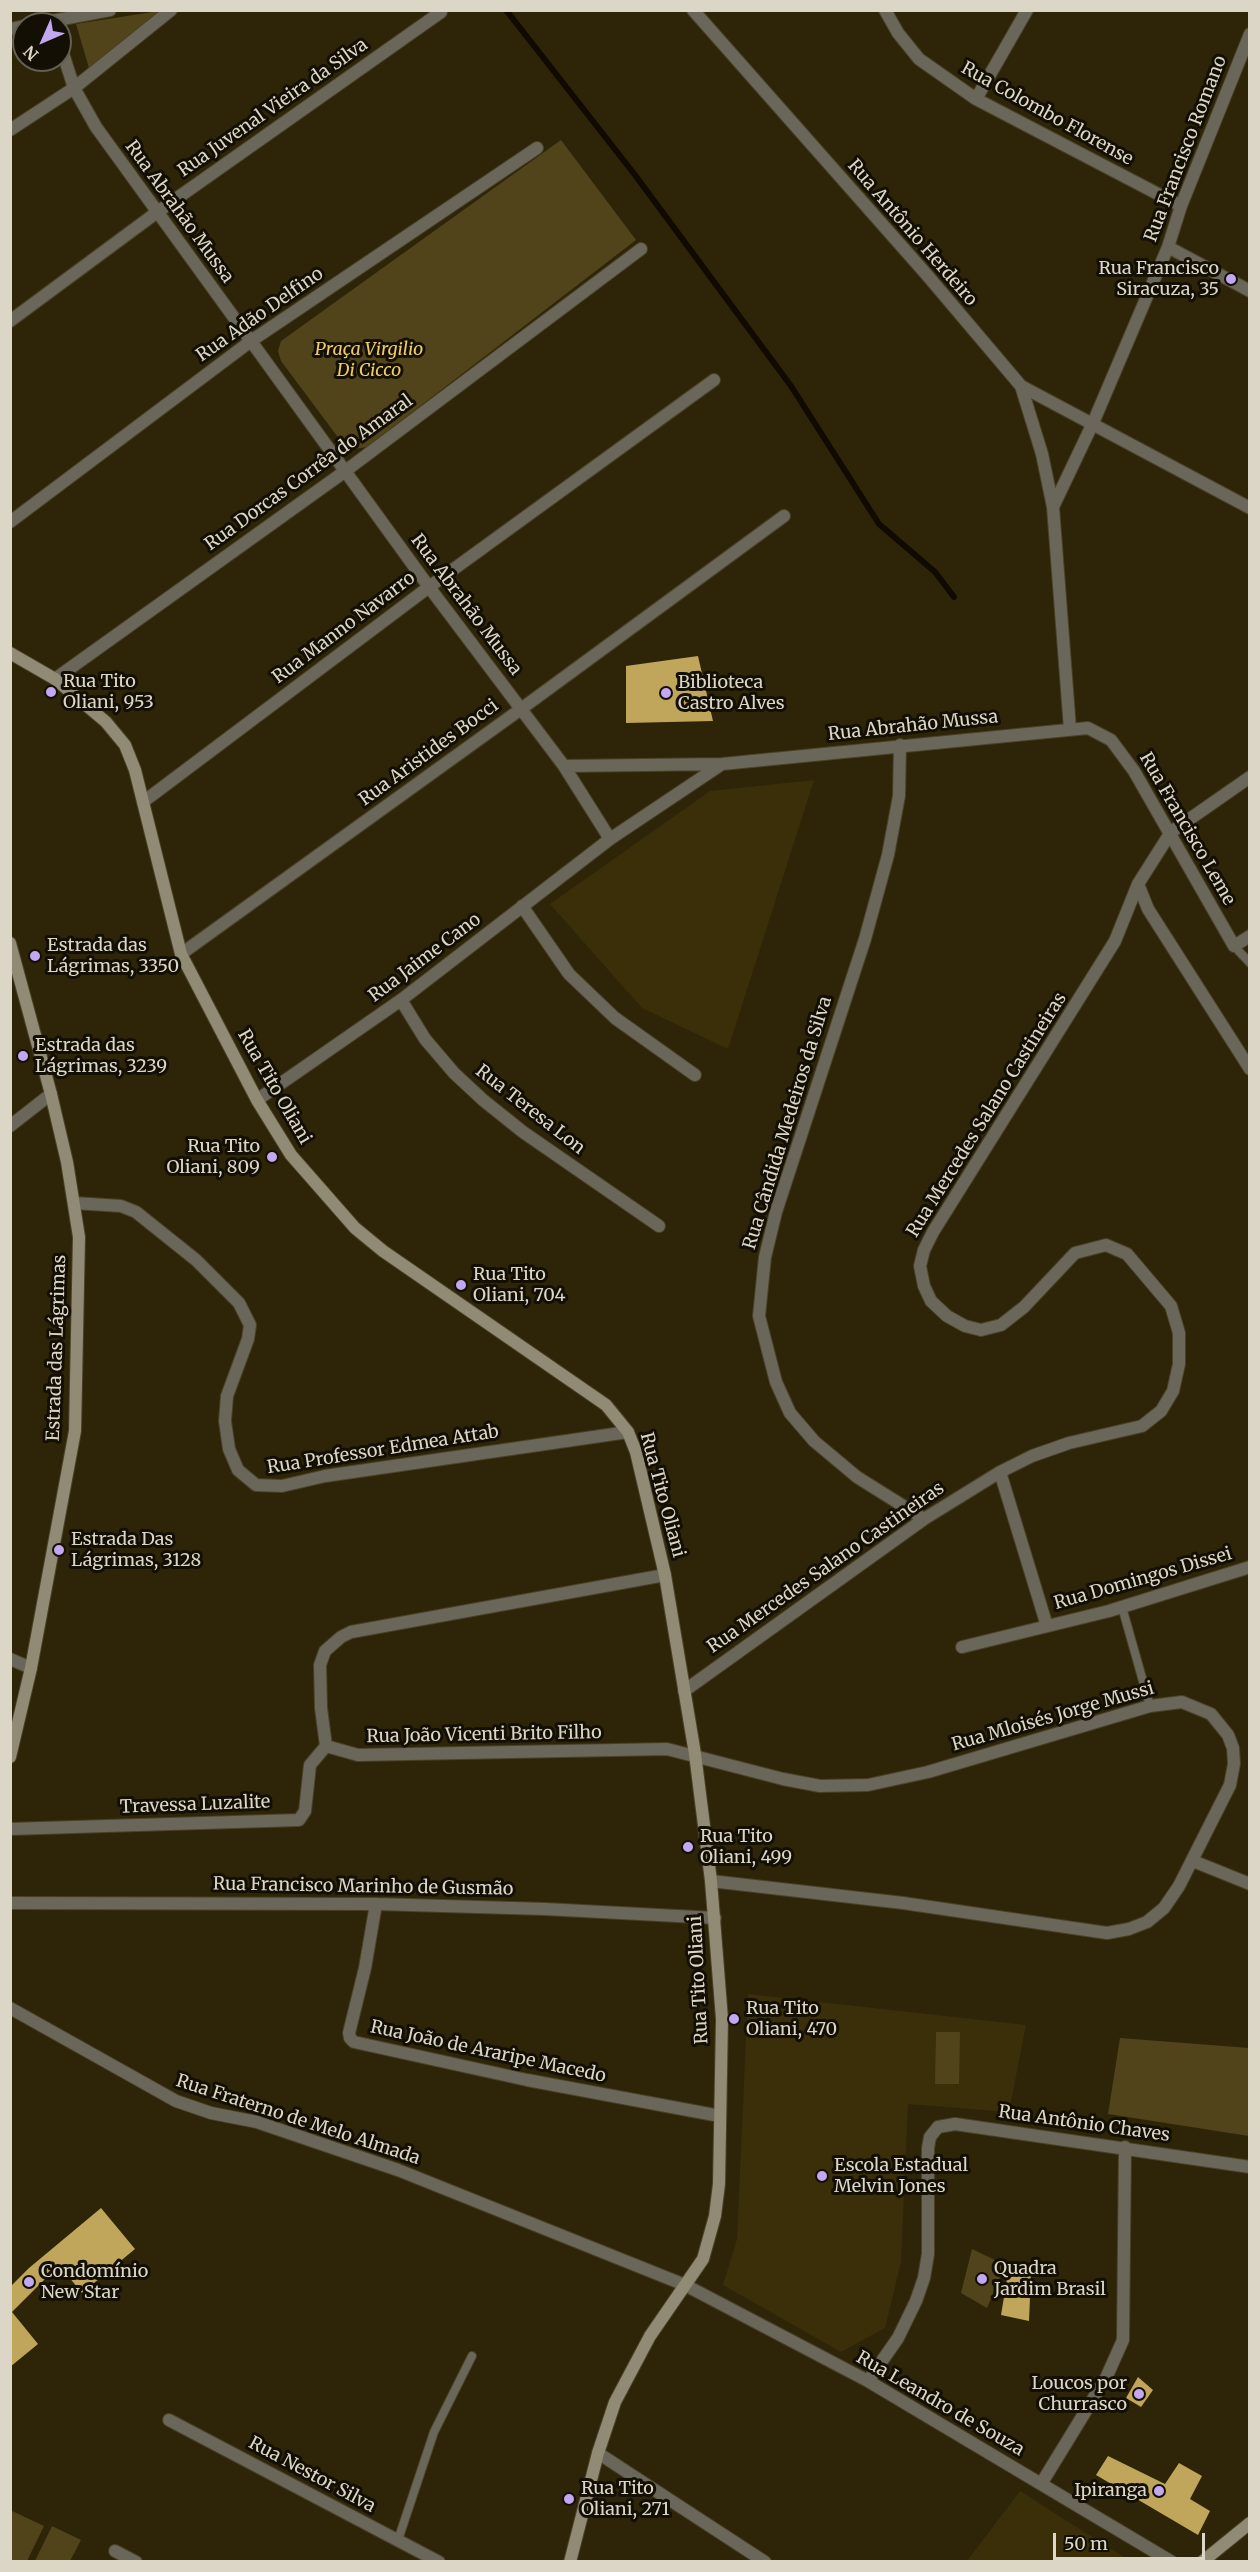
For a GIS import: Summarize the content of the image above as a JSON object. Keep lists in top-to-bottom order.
{
  "streets": {
    "street": [
      "Rua Juvenal Vieira da Silva",
      "Rua Colombo Florense",
      "Rua Francisco Romano",
      "Rua Abrahão Mussa",
      "Rua Antônio Herdeiro",
      "Rua Adão Delfino",
      "Rua Dorcas Corrêa do Amaral",
      "Rua Manno Navarro",
      "Rua Aristides Bocci",
      "Rua Francisco Leme",
      "Rua Jaime Cano",
      "Rua Tito Oliani",
      "Rua Teresa Lon",
      "Rua Mercedes Salano Castineiras",
      "Rua Cândida Medeiros da Silva",
      "Estrada das Lágrimas",
      "Rua Professor Edmea Attab",
      "Rua Domingos Dissei",
      "Rua Mloisés Jorge Mussi",
      "Rua João Vicenti Brito Filho",
      "Travessa Luzalite",
      "Rua Francisco Marinho de Gusmão",
      "Rua João de Araripe Macedo",
      "Rua Fraterno de Melo Almada",
      "Rua Antônio Chaves",
      "Rua Leandro de Souza",
      "Rua Nestor Silva"
    ]
  },
  "crossings": [
    ["Rua Juvenal Vieira da Silva", "Rua Abrahão Mussa"],
    ["Rua Colombo Florense", "Rua Francisco Romano"],
    ["Rua Francisco Romano", "Rua Antônio Herdeiro"],
    ["Rua Abrahão Mussa", "Rua Antônio Herdeiro"],
    ["Rua Abrahão Mussa", "Rua Adão Delfino"],
    ["Rua Abrahão Mussa", "Rua Dorcas Corrêa do Amaral"],
    ["Rua Abrahão Mussa", "Rua Manno Navarro"],
    ["Rua Abrahão Mussa", "Rua Aristides Bocci"],
    ["Rua Abrahão Mussa", "Rua Francisco Leme"],
    ["Rua Abrahão Mussa", "Rua Jaime Cano"],
    ["Rua Abrahão Mussa", "Rua Cândida Medeiros da Silva"],
    ["Rua Antônio Herdeiro", "Rua Francisco Leme"],
    ["Rua Dorcas Corrêa do Amaral", "Rua Tito Oliani"],
    ["Rua Manno Navarro", "Rua Tito Oliani"],
    ["Rua Aristides Bocci", "Rua Tito Oliani"],
    ["Rua Francisco Leme", "Rua Mercedes Salano Castineiras"],
    ["Rua Jaime Cano", "Rua Tito Oliani"],
    ["Rua Jaime Cano", "Rua Teresa Lon"],
    ["Rua Tito Oliani", "Rua Mercedes Salano Castineiras"],
    ["Rua Tito Oliani", "Rua Professor Edmea Attab"],
    ["Rua Tito Oliani", "Rua Mloisés Jorge Mussi"],
    ["Rua Tito Oliani", "Rua João Vicenti Brito Filho"],
    ["Rua Tito Oliani", "Rua Francisco Marinho de Gusmão"],
    ["Rua Tito Oliani", "Rua João de Araripe Macedo"],
    ["Rua Tito Oliani", "Rua Fraterno de Melo Almada"],
    ["Rua Tito Oliani", "Rua Leandro de Souza"],
    ["Rua Mercedes Salano Castineiras", "Rua Cândida Medeiros da Silva"],
    ["Rua Mercedes Salano Castineiras", "Rua Domingos Dissei"],
    ["Estrada das Lágrimas", "Rua Professor Edmea Attab"],
    ["Rua Mloisés Jorge Mussi", "Rua João Vicenti Brito Filho"],
    ["Rua João Vicenti Brito Filho", "Travessa Luzalite"],
    ["Rua Francisco Marinho de Gusmão", "Rua João de Araripe Macedo"],
    ["Rua Fraterno de Melo Almada", "Rua Leandro de Souza"],
    ["Rua Antônio Chaves", "Rua Leandro de Souza"]
  ],
  "parks": ["Praça Virgilio Di Cicco"],
  "places": [
    "Rua Francisco Siracuza, 35",
    "Rua Tito Oliani, 953",
    "Biblioteca Castro Alves",
    "Estrada das Lágrimas, 3350",
    "Estrada das Lágrimas, 3239",
    "Rua Tito Oliani, 809",
    "Rua Tito Oliani, 704",
    "Estrada Das Lágrimas, 3128",
    "Rua Tito Oliani, 499",
    "Rua Tito Oliani, 470",
    "Escola Estadual Melvin Jones",
    "Quadra Jardim Brasil",
    "Condomínio New Star",
    "Loucos por Churrasco",
    "Ipiranga",
    "Rua Tito Oliani, 271"
  ],
  "scale_bar": "50 m",
  "north": "bottom left"
}
